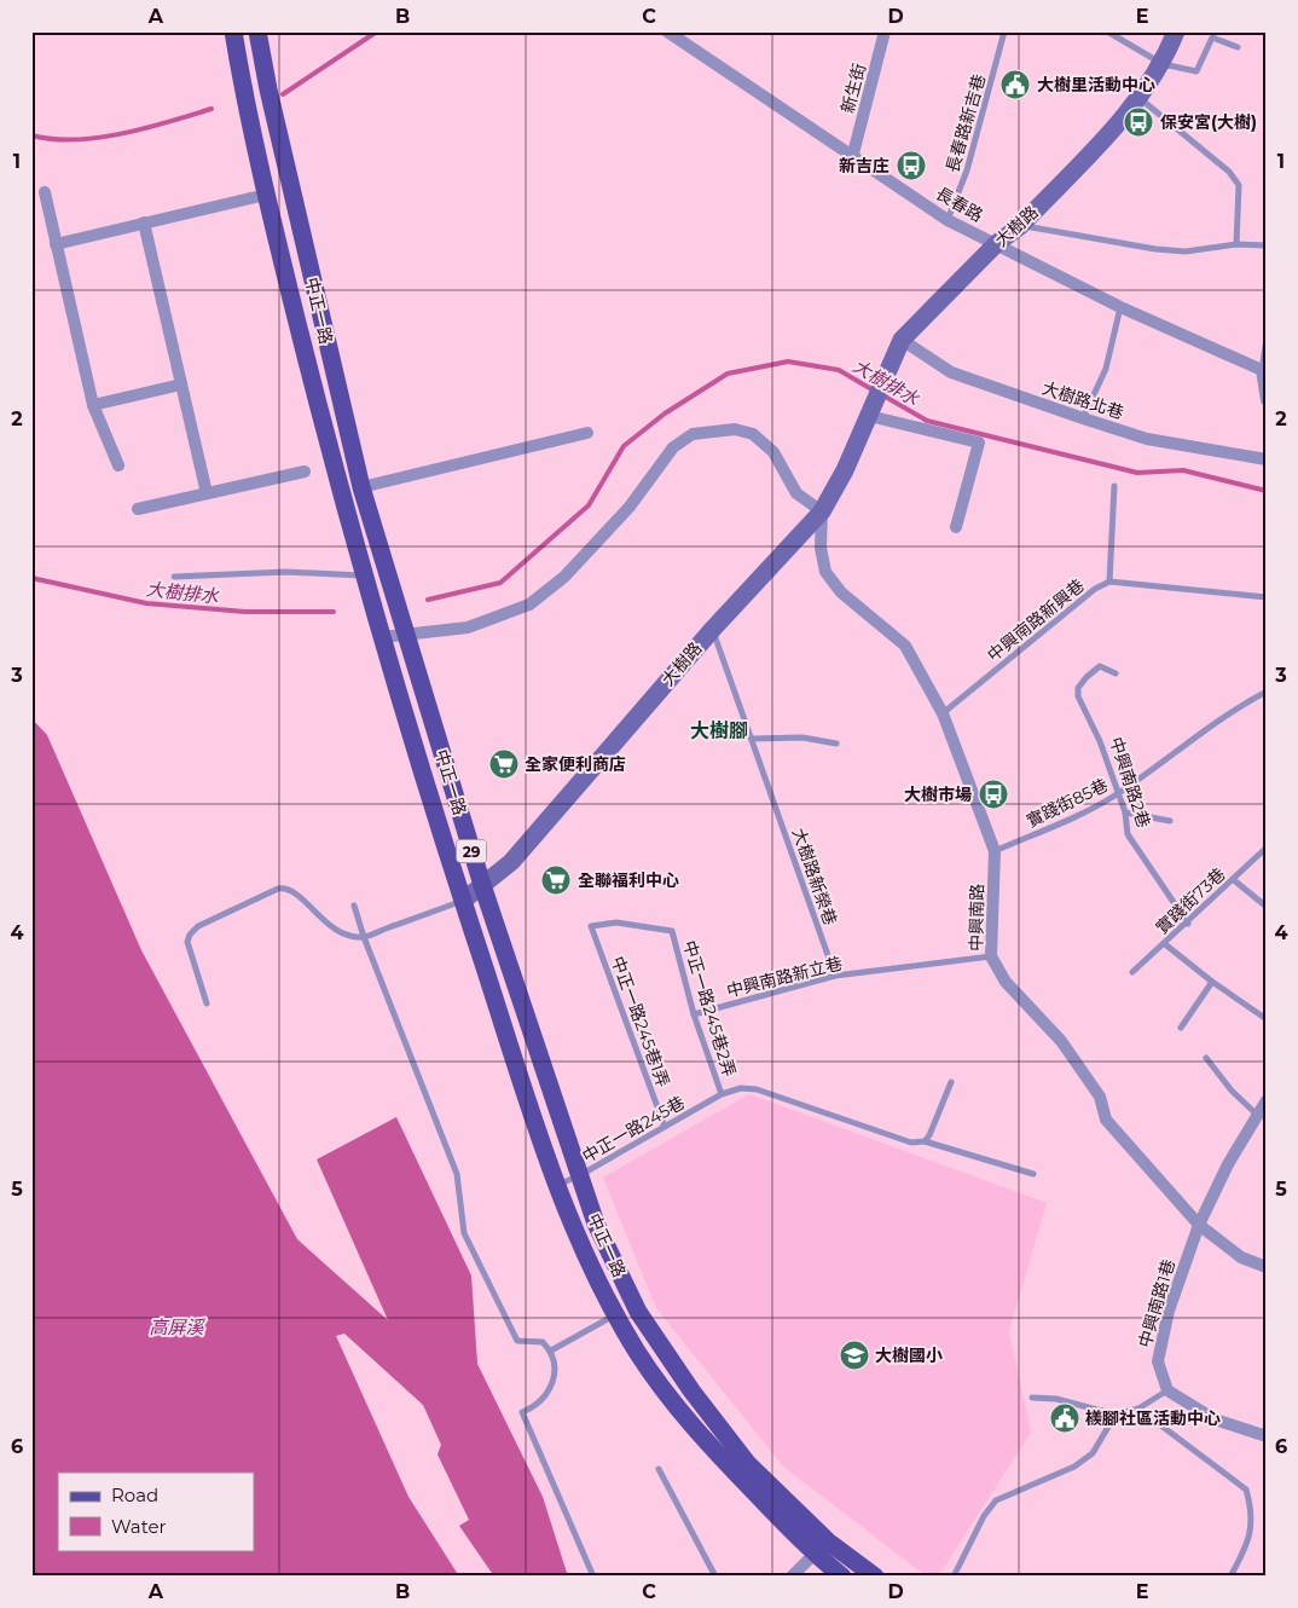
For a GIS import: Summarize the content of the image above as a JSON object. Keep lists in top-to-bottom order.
{
  "streets": {
    "main road": ["中正一路", "29"],
    "street": [
      "新生街",
      "長春路",
      "大樹路",
      "大樹路北巷",
      "中興南路",
      "中興南路1巷"
    ],
    "lane": [
      "長春路新吉巷",
      "中興南路新興巷",
      "中興南路2巷",
      "實踐街85巷",
      "大樹路新榮巷",
      "實踐街73巷",
      "中興南路新立巷",
      "中正一路245巷2弄",
      "中正一路245巷1弄",
      "中正一路245巷"
    ]
  },
  "crossings": [
    ["新生街", "長春路"],
    ["長春路新吉巷", "長春路"],
    ["長春路", "大樹路"],
    ["大樹路", "中正一路"],
    ["大樹路", "大樹路北巷"],
    ["大樹路", "大樹路新榮巷"],
    ["大樹路", "中興南路"],
    ["中正一路", "中正一路245巷"],
    ["中興南路新興巷", "中興南路"],
    ["中興南路2巷", "實踐街85巷"],
    ["中興南路2巷", "實踐街73巷"],
    ["實踐街85巷", "中興南路"],
    ["大樹路新榮巷", "中興南路新立巷"],
    ["中興南路", "中興南路新立巷"],
    ["中興南路", "中興南路1巷"],
    ["中興南路新立巷", "中正一路245巷2弄"],
    ["中正一路245巷2弄", "中正一路245巷1弄"],
    ["中正一路245巷2弄", "中正一路245巷"],
    ["中正一路245巷1弄", "中正一路245巷"]
  ],
  "districts": ["大樹腳"],
  "water": ["大樹排水", "高屏溪"],
  "places": {
    "public building": ["大樹里活動中心", "檨腳社區活動中心"],
    "bus stop": ["保安宮(大樹)", "新吉庄", "大樹市場"],
    "supermarket": ["全家便利商店", "全聯福利中心"],
    "school or university": ["大樹國小"]
  },
  "legend": ["Road", "Water"],
  "grid": {
    "columns": [
      "A",
      "B",
      "C",
      "D",
      "E"
    ],
    "rows": [
      "1",
      "2",
      "3",
      "4",
      "5",
      "6"
    ]
  }
}
